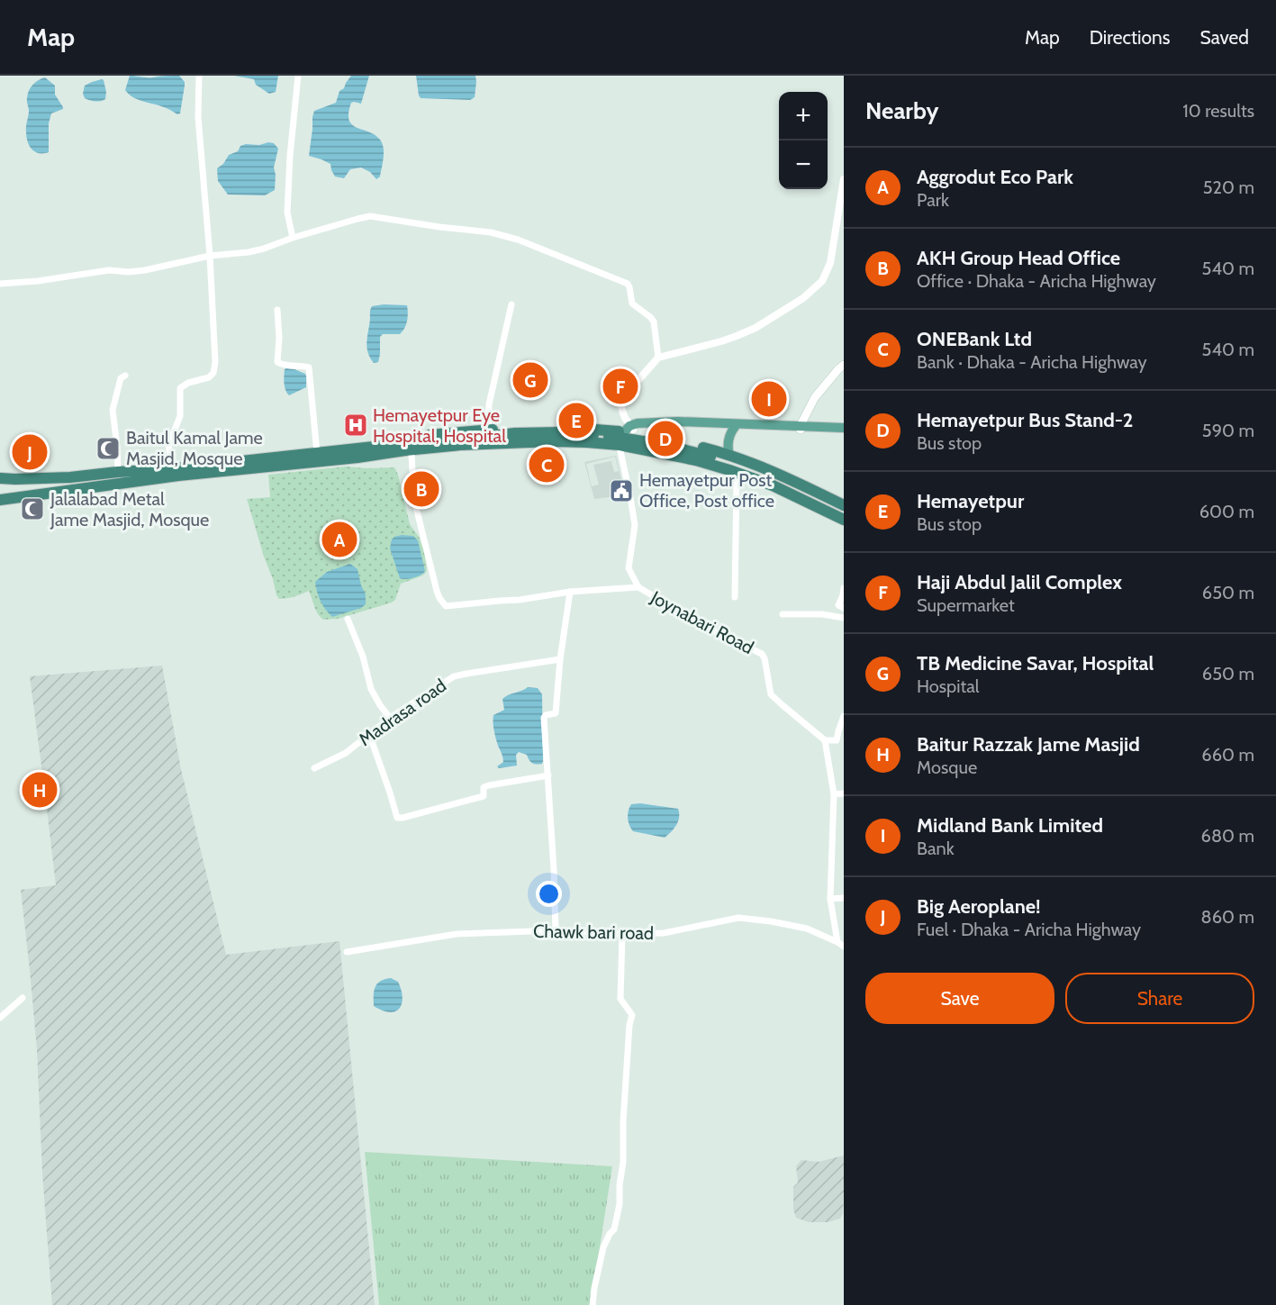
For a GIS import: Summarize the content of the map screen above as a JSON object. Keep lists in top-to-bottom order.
{
  "streets": {
    "street": ["Joynabari Road", "Madrasa road", "Chawk bari road"]
  },
  "places": {
    "hospital": ["Hemayetpur Eye Hospital, Hospital"],
    "mosque": ["Baitul Kamal Jame Masjid, Mosque", "Jalalabad Metal Jame Masjid, Mosque"],
    "public building": ["Hemayetpur Post Office, Post office"]
  },
  "page": {
    "header": "Map",
    "nav": ["Map", "Directions", "Saved"],
    "heading": ["Nearby", "10 results"],
    "map_buttons": ["+", "−"],
    "list": [
      {
        "mark": "A",
        "name": "Aggrodut Eco Park",
        "note": "Park",
        "value": "520 m"
      },
      {
        "mark": "B",
        "name": "AKH Group Head Office",
        "note": "Office · Dhaka - Aricha Highway",
        "value": "540 m"
      },
      {
        "mark": "C",
        "name": "ONEBank Ltd",
        "note": "Bank · Dhaka - Aricha Highway",
        "value": "540 m"
      },
      {
        "mark": "D",
        "name": "Hemayetpur Bus Stand-2",
        "note": "Bus stop",
        "value": "590 m"
      },
      {
        "mark": "E",
        "name": "Hemayetpur",
        "note": "Bus stop",
        "value": "600 m"
      },
      {
        "mark": "F",
        "name": "Haji Abdul Jalil Complex",
        "note": "Supermarket",
        "value": "650 m"
      },
      {
        "mark": "G",
        "name": "TB Medicine Savar, Hospital",
        "note": "Hospital",
        "value": "650 m"
      },
      {
        "mark": "H",
        "name": "Baitur Razzak Jame Masjid",
        "note": "Mosque",
        "value": "660 m"
      },
      {
        "mark": "I",
        "name": "Midland Bank Limited",
        "note": "Bank",
        "value": "680 m"
      },
      {
        "mark": "J",
        "name": "Big Aeroplane!",
        "note": "Fuel · Dhaka - Aricha Highway",
        "value": "860 m"
      }
    ],
    "pins": [
      "G",
      "F",
      "I",
      "E",
      "D",
      "J",
      "C",
      "B",
      "A",
      "H"
    ],
    "buttons": ["Save", "Share"]
  }
}
